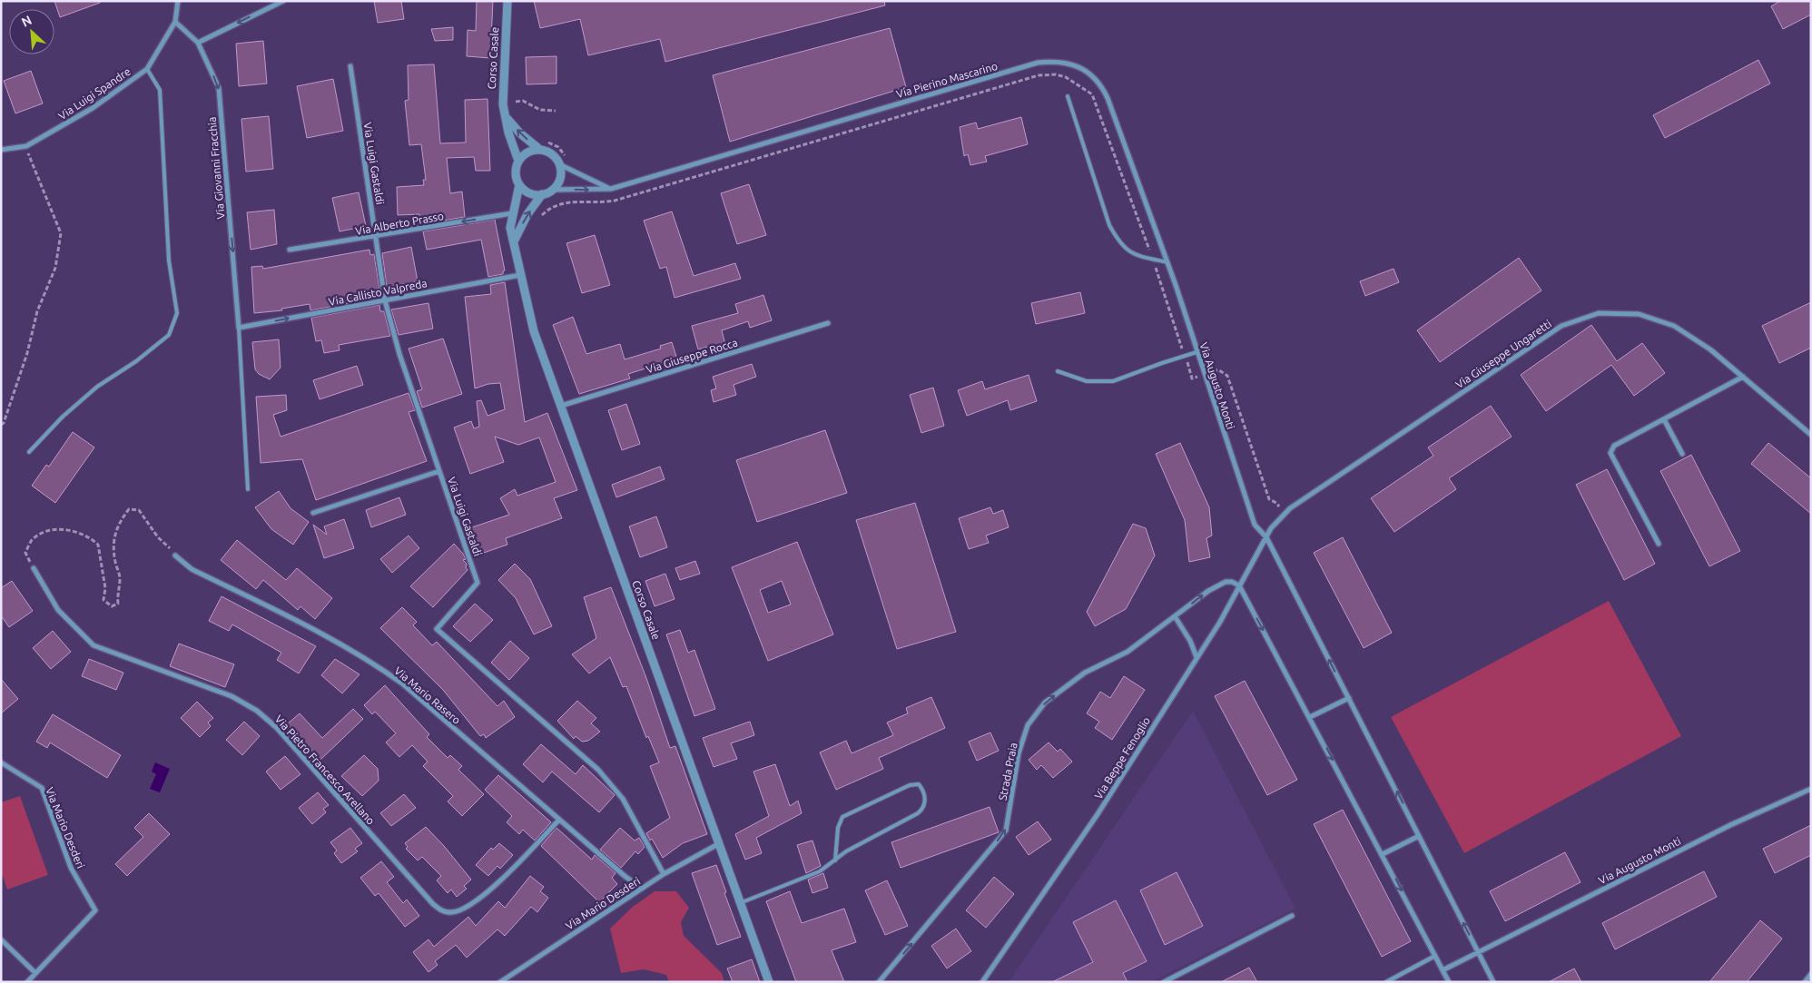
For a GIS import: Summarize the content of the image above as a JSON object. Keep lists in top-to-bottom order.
{
  "streets": {
    "street": [
      "Corso Casale",
      "Via Pierino Mascarino",
      "Via Luigi Spandre",
      "Via Luigi Gastaldi",
      "Via Giovanni Fracchia",
      "Via Alberto Prasso",
      "Via Callisto Valpreda",
      "Via Giuseppe Ungaretti",
      "Via Giuseppe Rocca",
      "Via Augusto Monti",
      "Via Mario Rasero",
      "Via Beppe Fenoglio",
      "Via Pietro Francesco Arellano",
      "Strada Praia",
      "Via Mario Desderi"
    ]
  },
  "crossings": [
    ["Corso Casale", "Via Pierino Mascarino"],
    ["Corso Casale", "Via Alberto Prasso"],
    ["Corso Casale", "Via Callisto Valpreda"],
    ["Corso Casale", "Via Giuseppe Rocca"],
    ["Corso Casale", "Via Mario Desderi"],
    ["Via Pierino Mascarino", "Via Augusto Monti"],
    ["Via Luigi Spandre", "Via Giovanni Fracchia"],
    ["Via Luigi Gastaldi", "Via Alberto Prasso"],
    ["Via Luigi Gastaldi", "Via Callisto Valpreda"],
    ["Via Luigi Gastaldi", "Via Mario Desderi"],
    ["Via Giovanni Fracchia", "Via Callisto Valpreda"],
    ["Via Giuseppe Ungaretti", "Via Augusto Monti"],
    ["Via Giuseppe Ungaretti", "Via Beppe Fenoglio"],
    ["Via Augusto Monti", "Via Beppe Fenoglio"],
    ["Via Mario Rasero", "Via Pietro Francesco Arellano"],
    ["Via Mario Rasero", "Via Mario Desderi"],
    ["Via Beppe Fenoglio", "Strada Praia"]
  ],
  "one_way": [
    "Via Giovanni Fracchia",
    "Via Alberto Prasso",
    "Via Callisto Valpreda",
    "Via Augusto Monti",
    "Strada Praia"
  ],
  "north": "top left"
}
